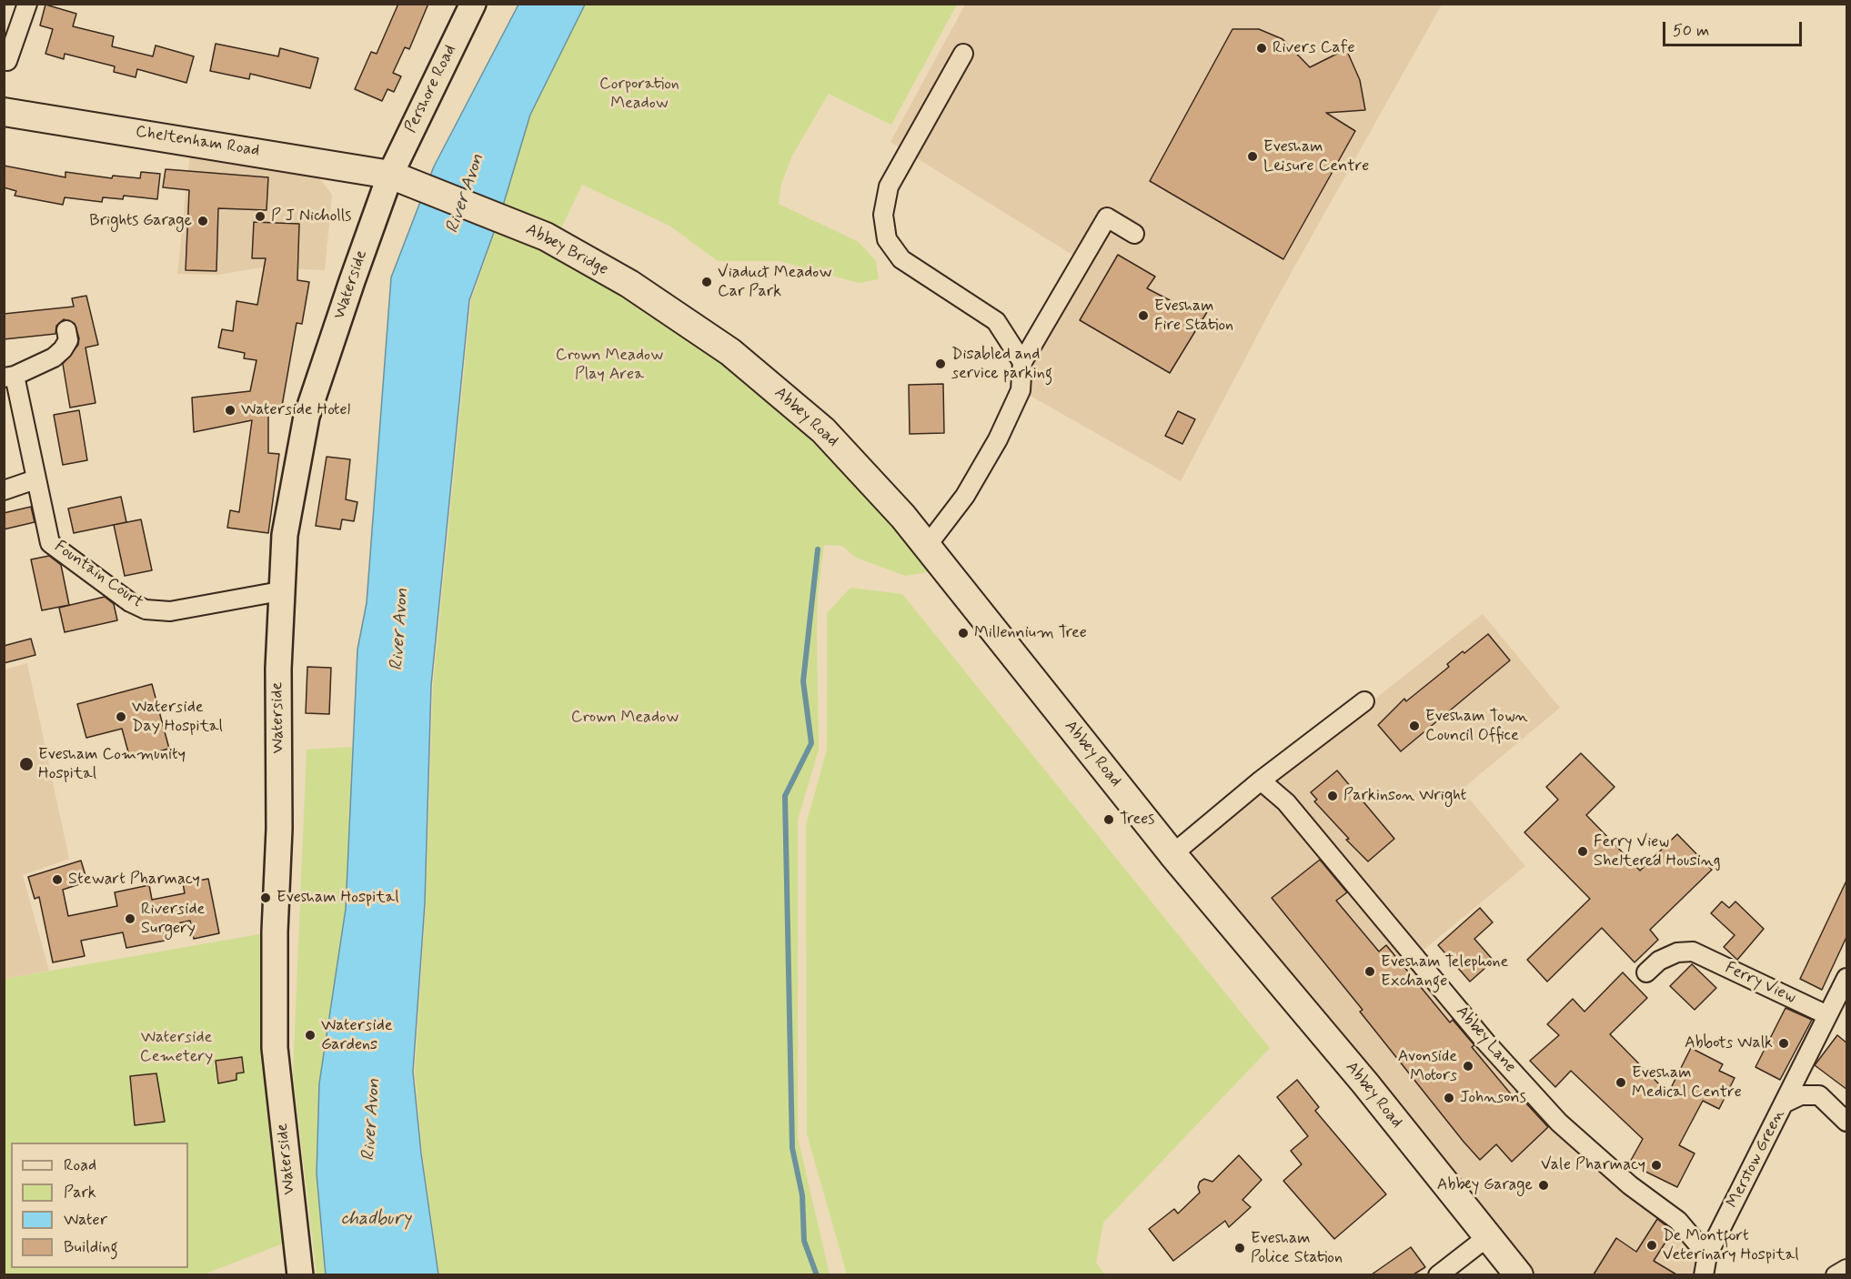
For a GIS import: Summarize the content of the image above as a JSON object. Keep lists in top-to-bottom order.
{
  "streets": {
    "main road": [
      "Pershore Road",
      "Cheltenham Road",
      "Abbey Bridge",
      "Waterside",
      "Abbey Road"
    ],
    "street": [
      "Fountain Court",
      "Ferry View",
      "Abbey Lane",
      "Merstow Green"
    ]
  },
  "crossings": [
    ["Pershore Road", "Cheltenham Road"],
    ["Pershore Road", "Abbey Bridge"],
    ["Pershore Road", "Waterside"],
    ["Cheltenham Road", "Abbey Bridge"],
    ["Cheltenham Road", "Waterside"],
    ["Abbey Bridge", "Waterside"],
    ["Abbey Bridge", "Abbey Road"],
    ["Waterside", "Fountain Court"],
    ["Ferry View", "Merstow Green"],
    ["Abbey Lane", "Merstow Green"]
  ],
  "water": ["River Avon", "chadbury"],
  "parks": [
    "Corporation Meadow",
    "Crown Meadow Play Area",
    "Crown Meadow",
    "Waterside Cemetery"
  ],
  "places": [
    "Rivers Cafe",
    "Evesham Leisure Centre",
    "P J Nicholls",
    "Brights Garage",
    "Viaduct Meadow Car Park",
    "Evesham Fire Station",
    "Disabled and service parking",
    "Waterside Hotel",
    "Millennium Tree",
    "Waterside Day Hospital",
    "Evesham Town Council Office",
    "Evesham Community Hospital",
    "Parkinson Wright",
    "Trees",
    "Ferry View Sheltered Housing",
    "Stewart Pharmacy",
    "Evesham Hospital",
    "Riverside Surgery",
    "Evesham Telephone Exchange",
    "Waterside Gardens",
    "Abbots Walk",
    "Avonside Motors",
    "Evesham Medical Centre",
    "Johnsons",
    "Vale Pharmacy",
    "Abbey Garage",
    "De Montfort Veterinary Hospital",
    "Evesham Police Station"
  ],
  "legend": [
    "Road",
    "Park",
    "Water",
    "Building"
  ],
  "scale_bar": "50 m"
}
